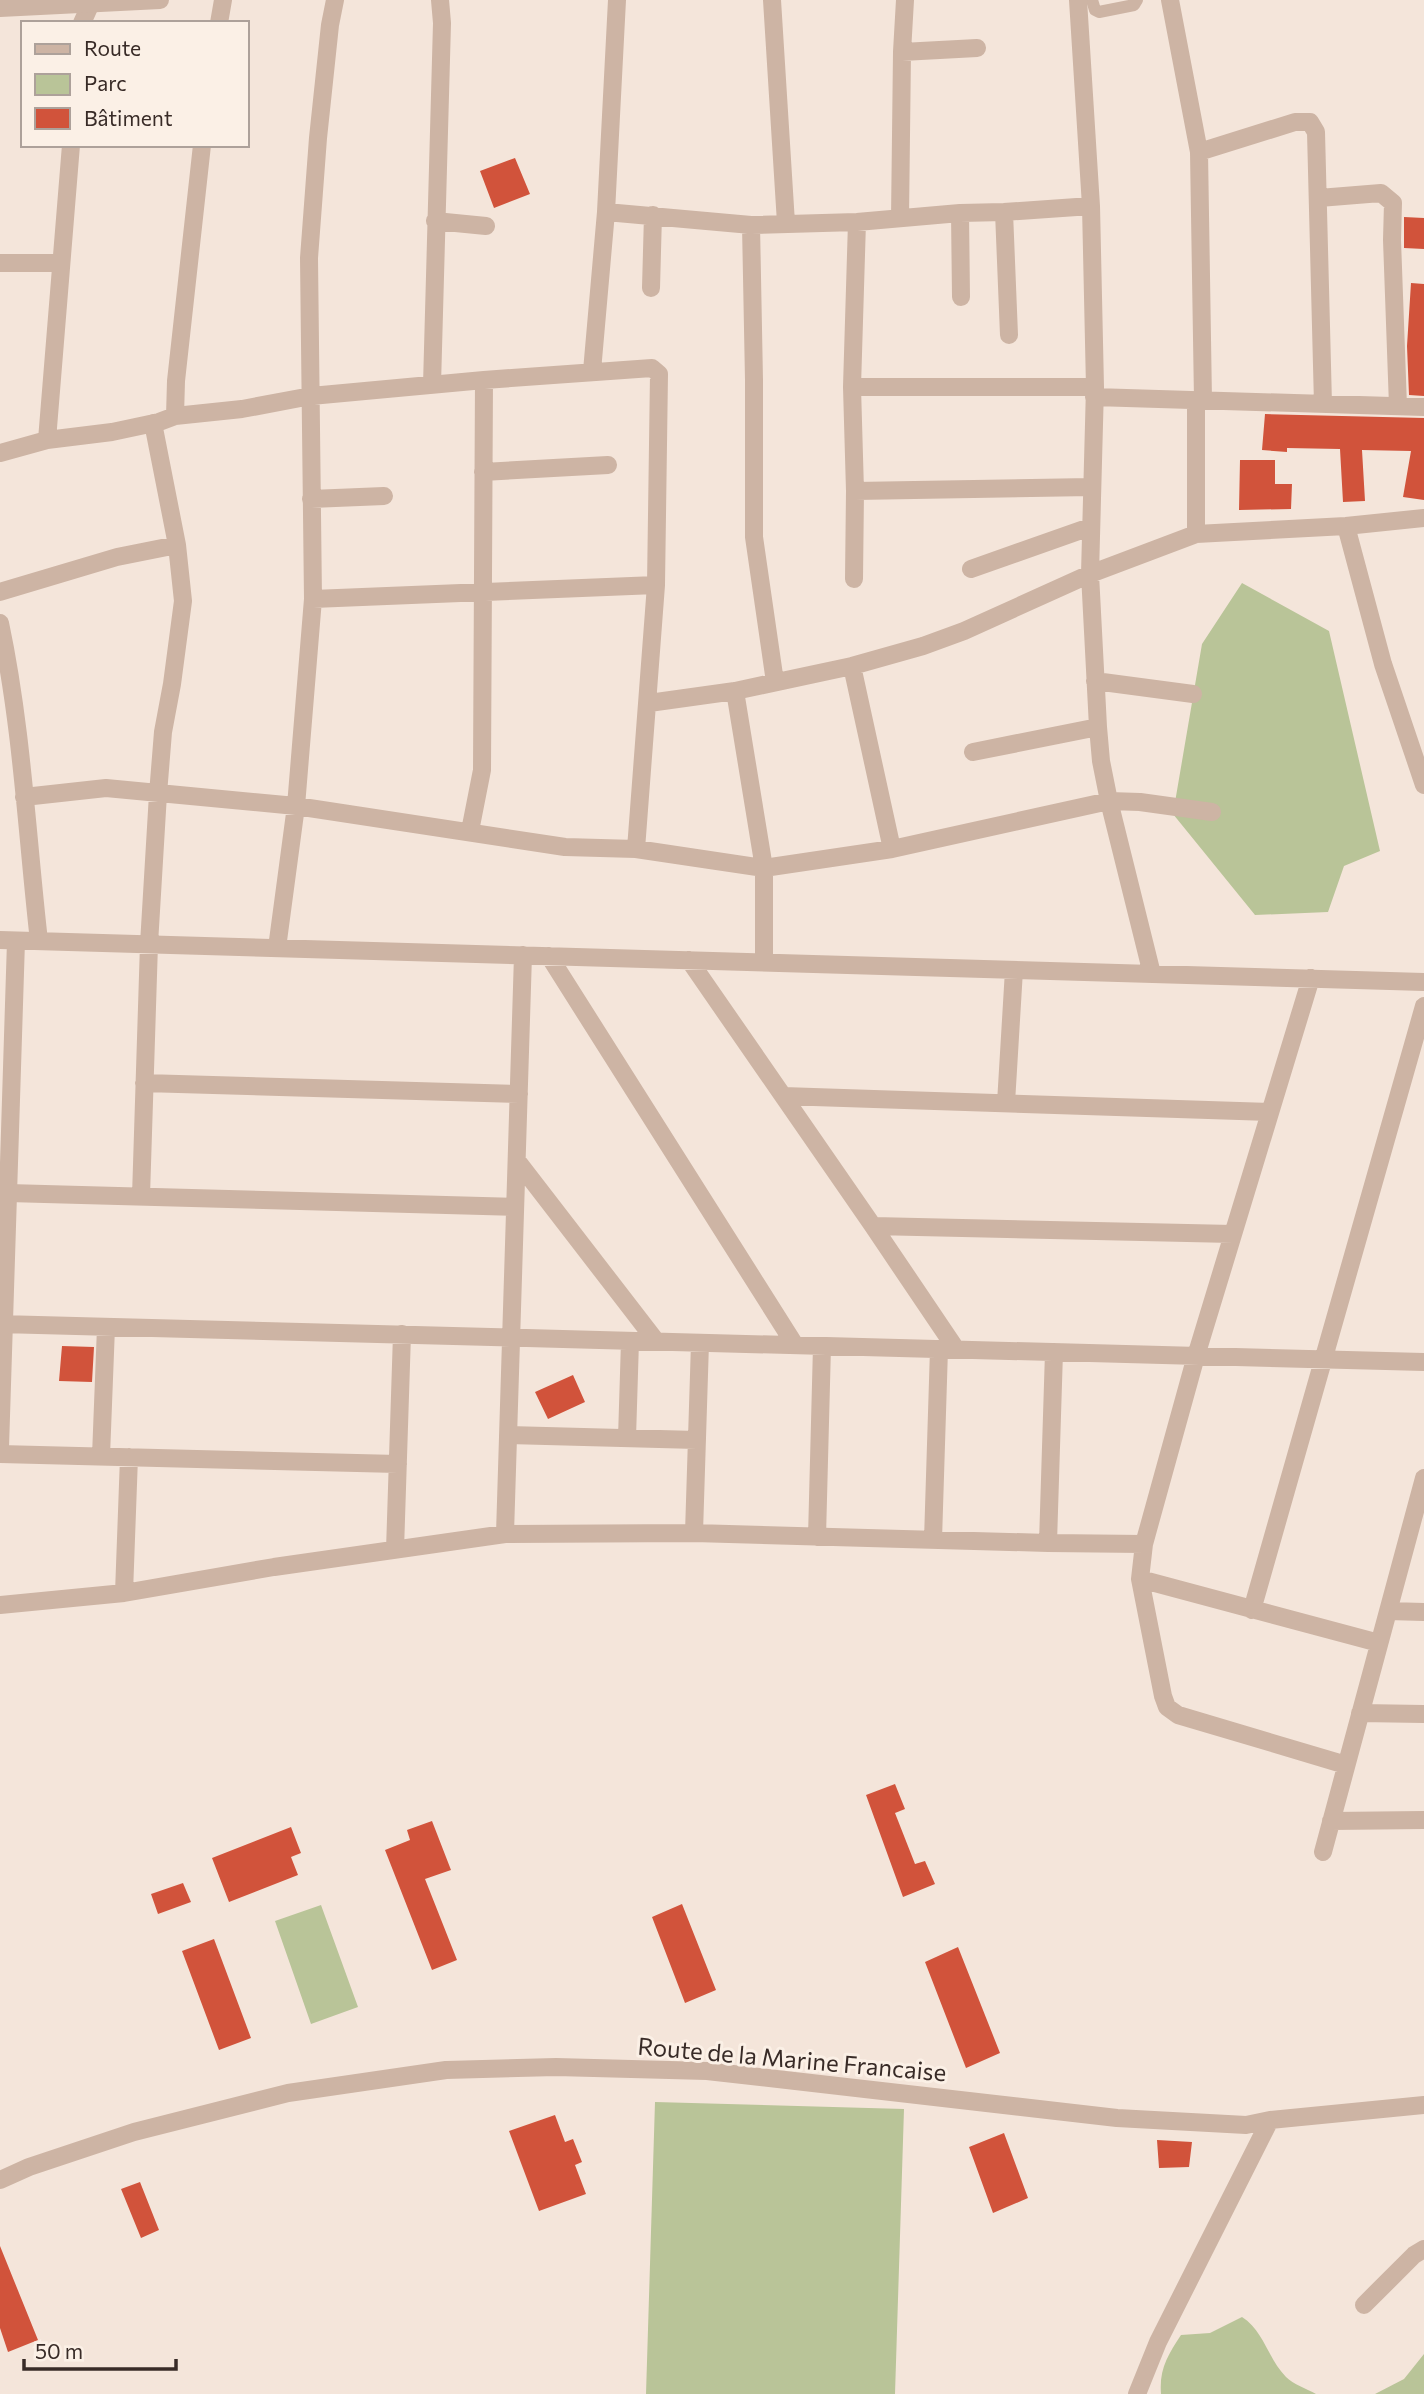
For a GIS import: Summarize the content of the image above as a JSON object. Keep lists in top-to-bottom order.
{
  "streets": {
    "street": ["Route de la Marine Francaise"]
  },
  "legend": ["Route", "Parc", "Bâtiment"],
  "scale_bar": "50 m"
}
